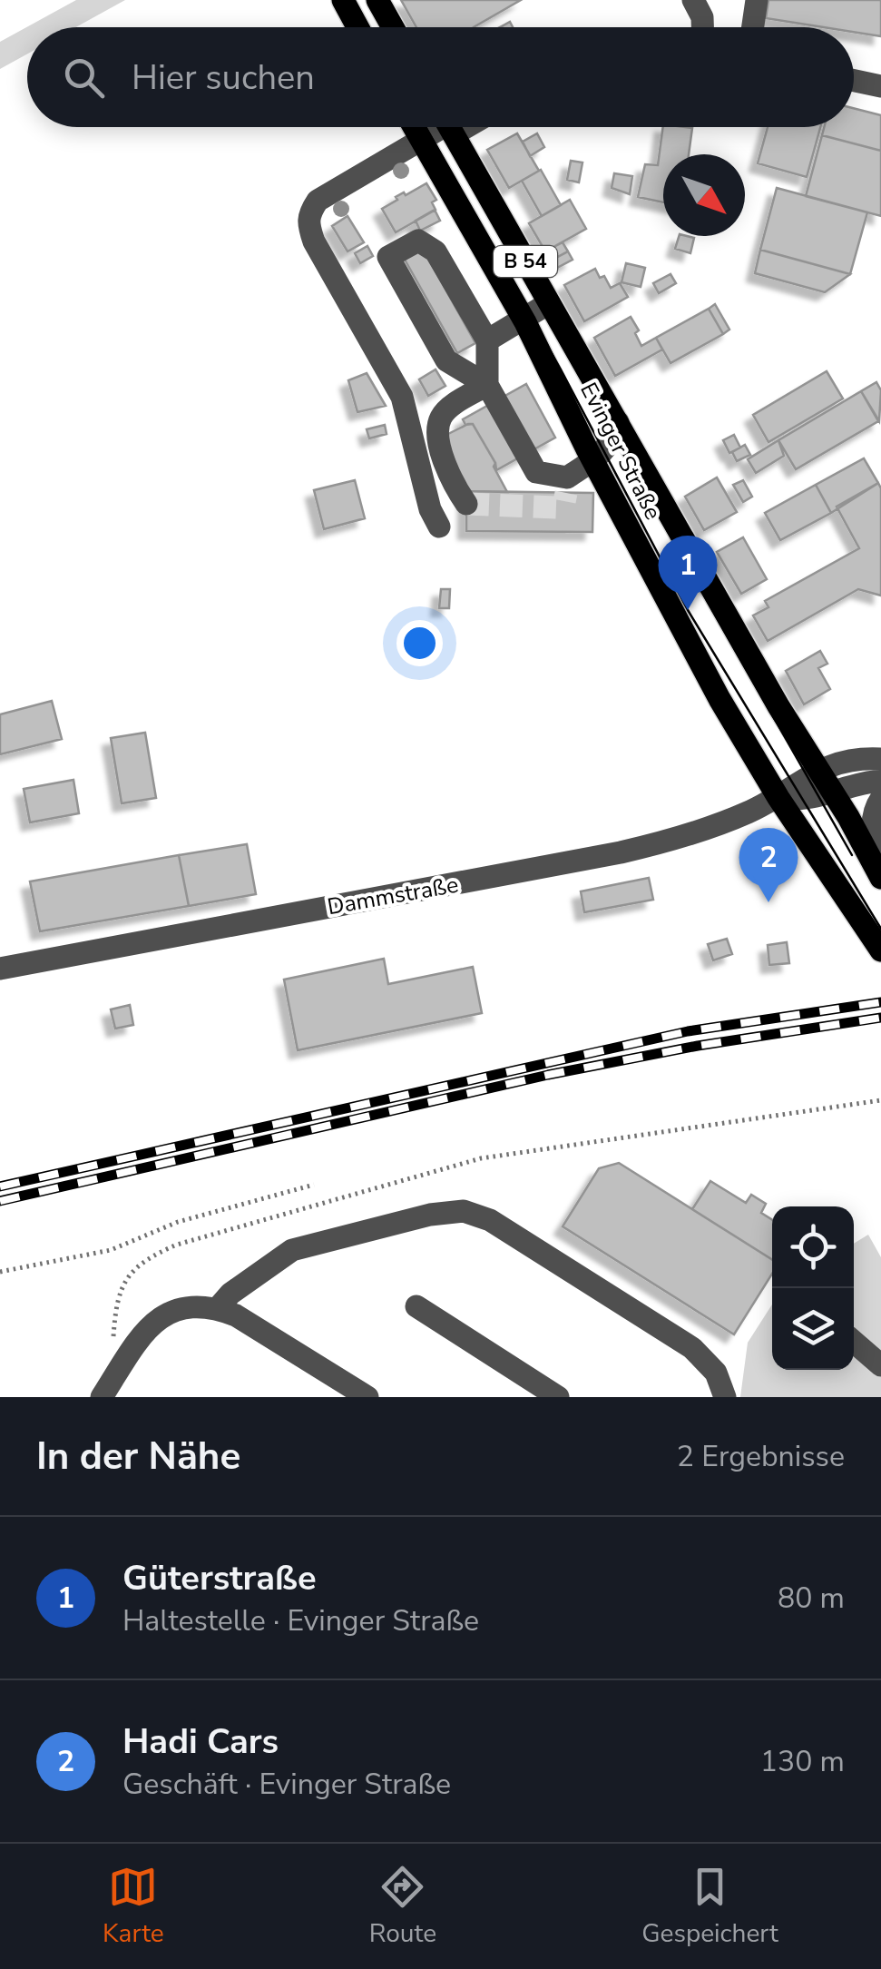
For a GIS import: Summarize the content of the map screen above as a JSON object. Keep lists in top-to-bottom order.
{
  "streets": {
    "main road": ["B 54", "Evinger Straße"],
    "street": ["Dammstraße"]
  },
  "crossings": [
    ["Evinger Straße", "Dammstraße"]
  ],
  "north": "bottom right",
  "page": {
    "search": "Hier suchen",
    "pins": ["1", "2"],
    "heading": ["In der Nähe", "2 Ergebnisse"],
    "list": [
      {
        "mark": "1",
        "name": "Güterstraße",
        "note": "Haltestelle · Evinger Straße",
        "value": "80 m"
      },
      {
        "mark": "2",
        "name": "Hadi Cars",
        "note": "Geschäft · Evinger Straße",
        "value": "130 m"
      }
    ],
    "nav": ["Karte", "Route", "Gespeichert"]
  }
}
